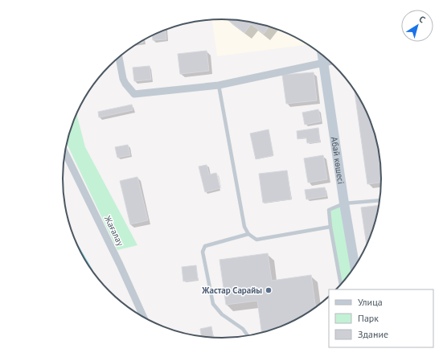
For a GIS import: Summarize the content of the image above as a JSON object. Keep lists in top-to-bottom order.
{
  "streets": {
    "main road": ["Абай көшесі"],
    "street": ["Жағалау"]
  },
  "places": ["Жастар Сарайы"],
  "legend": ["Улица", "Парк", "Здание"],
  "north": "top right"
}
